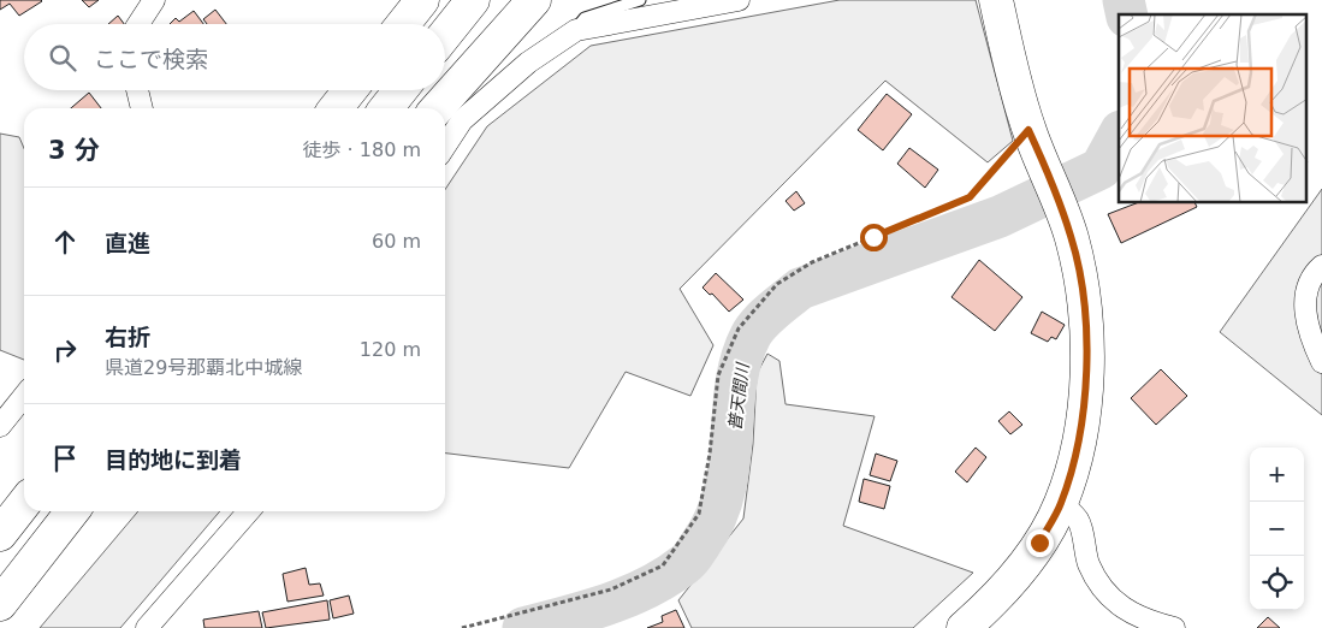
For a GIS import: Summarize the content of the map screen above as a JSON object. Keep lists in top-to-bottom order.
{
  "water": ["普天間川"],
  "page": {
    "search": "ここで検索",
    "heading": ["3 分", "徒歩 · 180 m"],
    "list": [
      ["直進", "60 m"],
      ["右折", "県道29号那覇北中城線", "120 m"],
      "目的地に到着"
    ],
    "map_buttons": ["+", "−"]
  }
}
